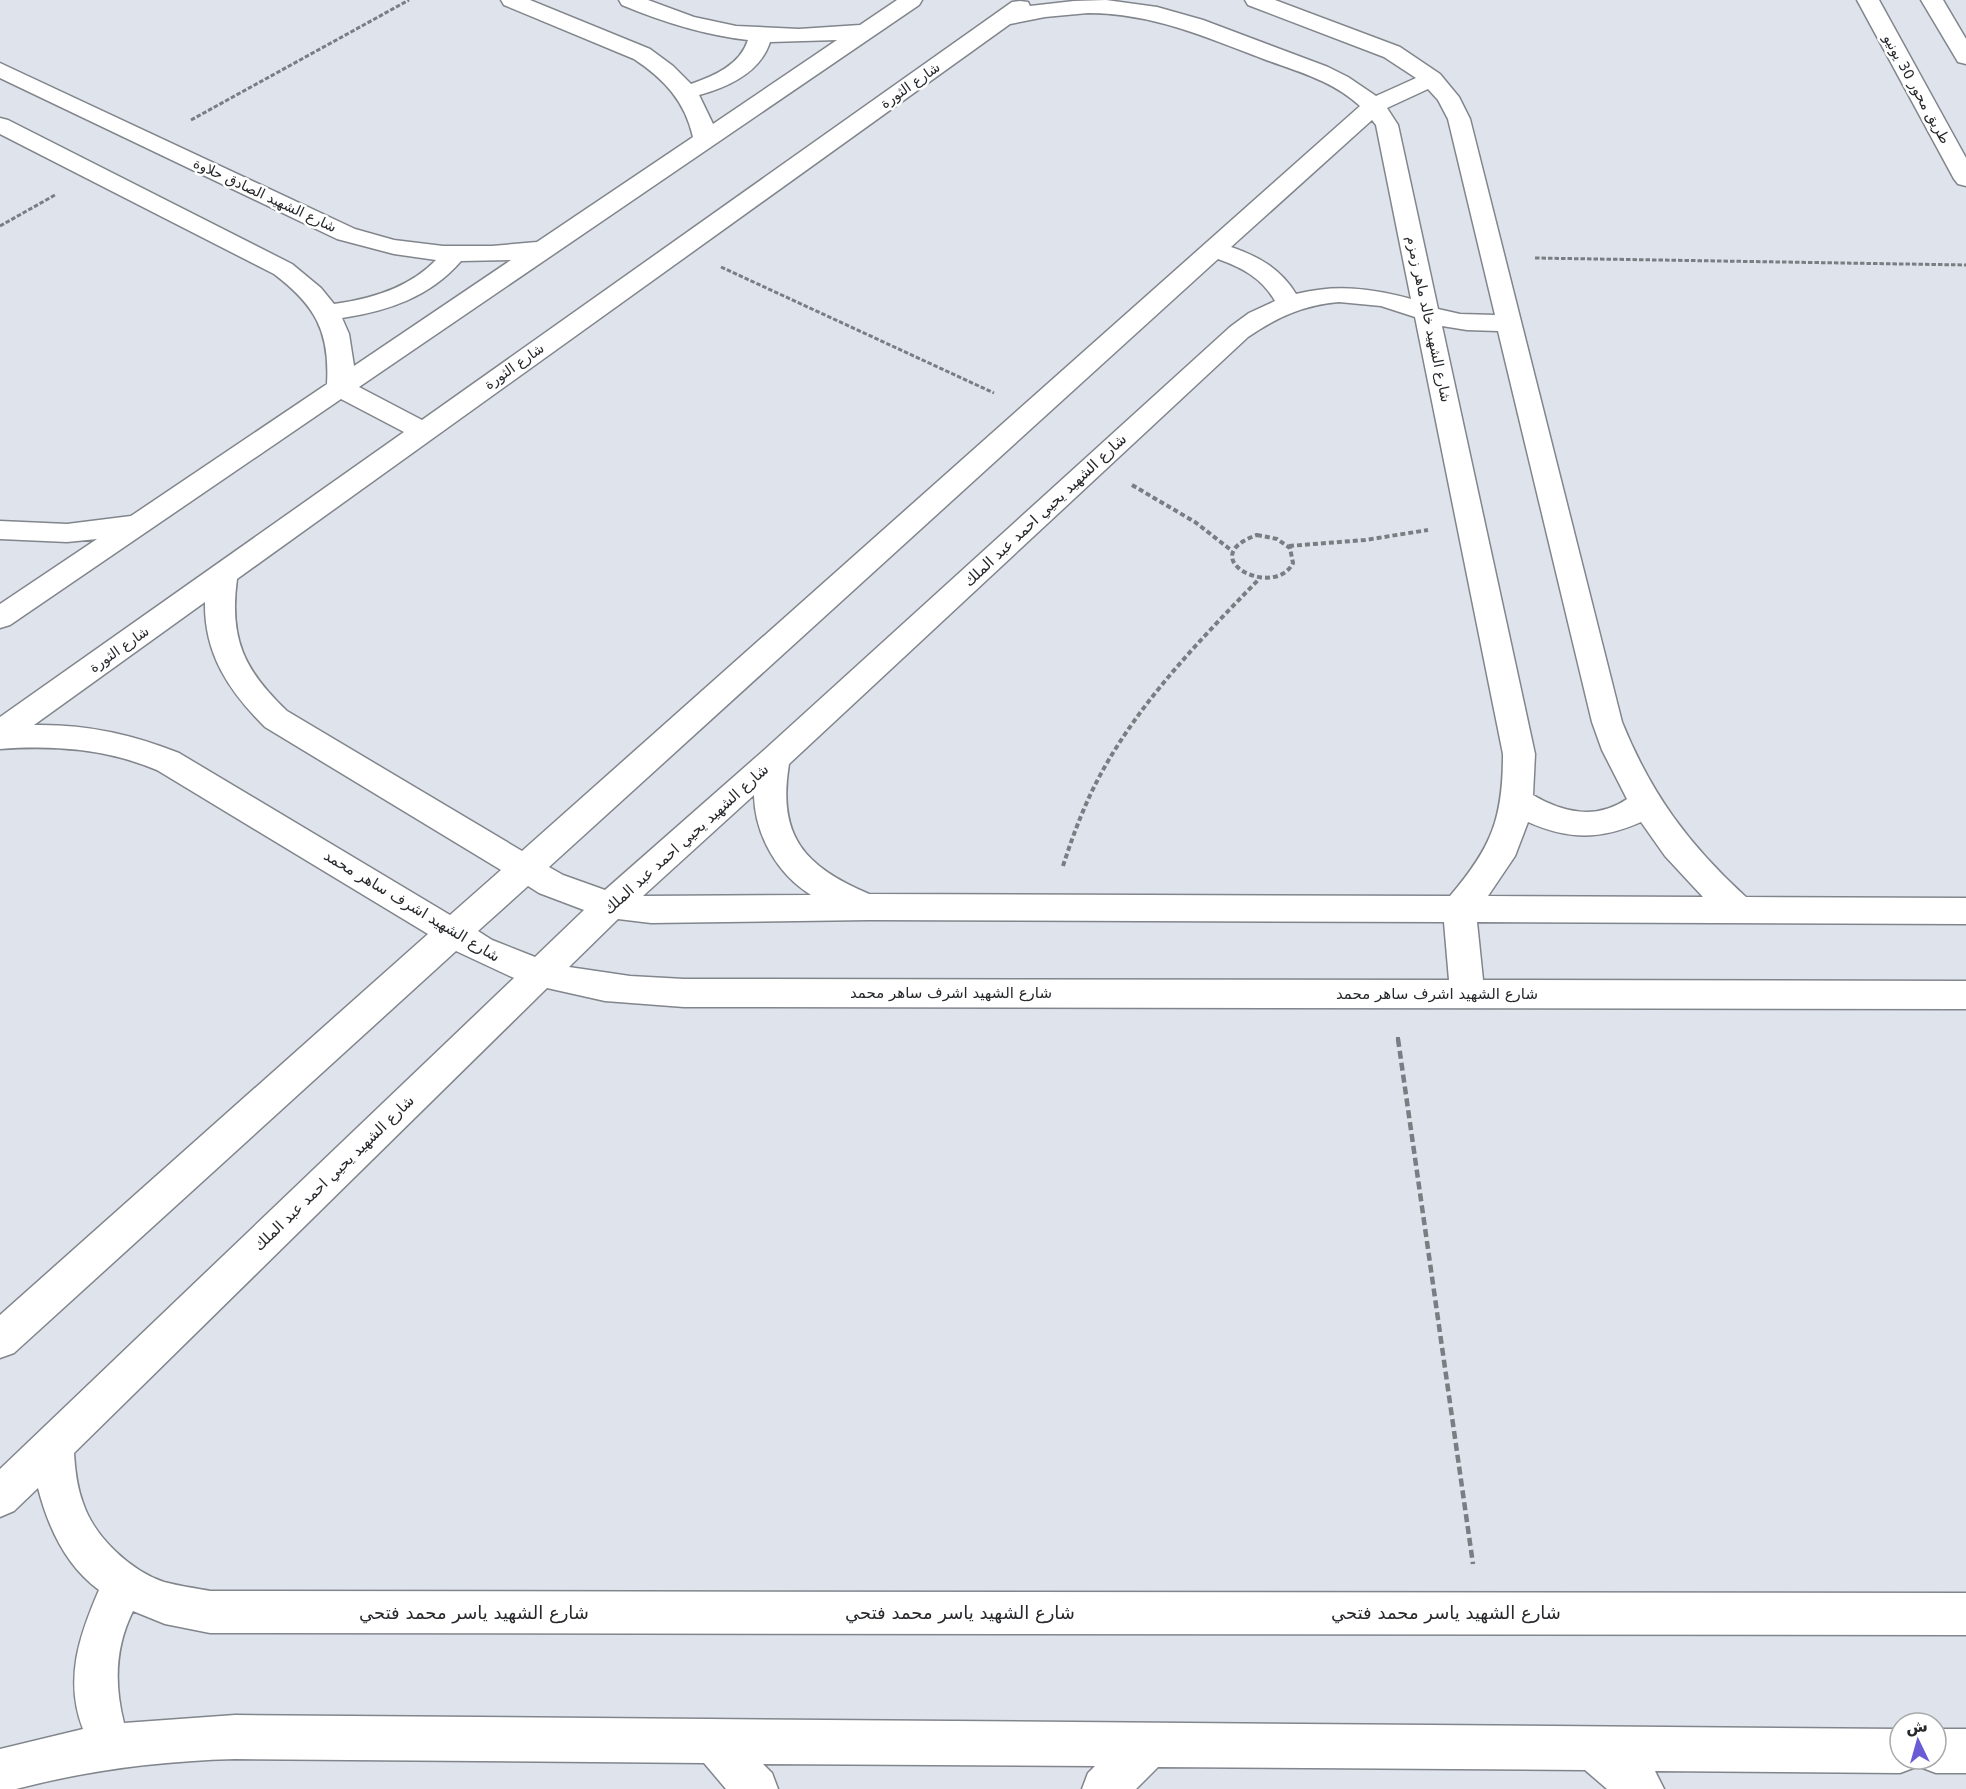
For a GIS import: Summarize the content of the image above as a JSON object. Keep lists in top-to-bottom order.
{
  "streets": {
    "street": [
      "شارع الثورة",
      "طريق محور 30 يونيو",
      "شارع الشهيد الصادق حلاوة",
      "شارع الشهيد خالد ماهر زمزم",
      "شارع الشهيد يحيي احمد عبد الملك",
      "شارع الشهيد اشرف ساهر محمد",
      "شارع الشهيد ياسر محمد فتحي"
    ]
  },
  "crossings": [
    ["شارع الثورة", "شارع الشهيد خالد ماهر زمزم"],
    ["شارع الشهيد خالد ماهر زمزم", "شارع الشهيد يحيي احمد عبد الملك"],
    ["شارع الشهيد يحيي احمد عبد الملك", "شارع الشهيد اشرف ساهر محمد"],
    ["شارع الشهيد يحيي احمد عبد الملك", "شارع الشهيد ياسر محمد فتحي"]
  ],
  "north": "top"
}
